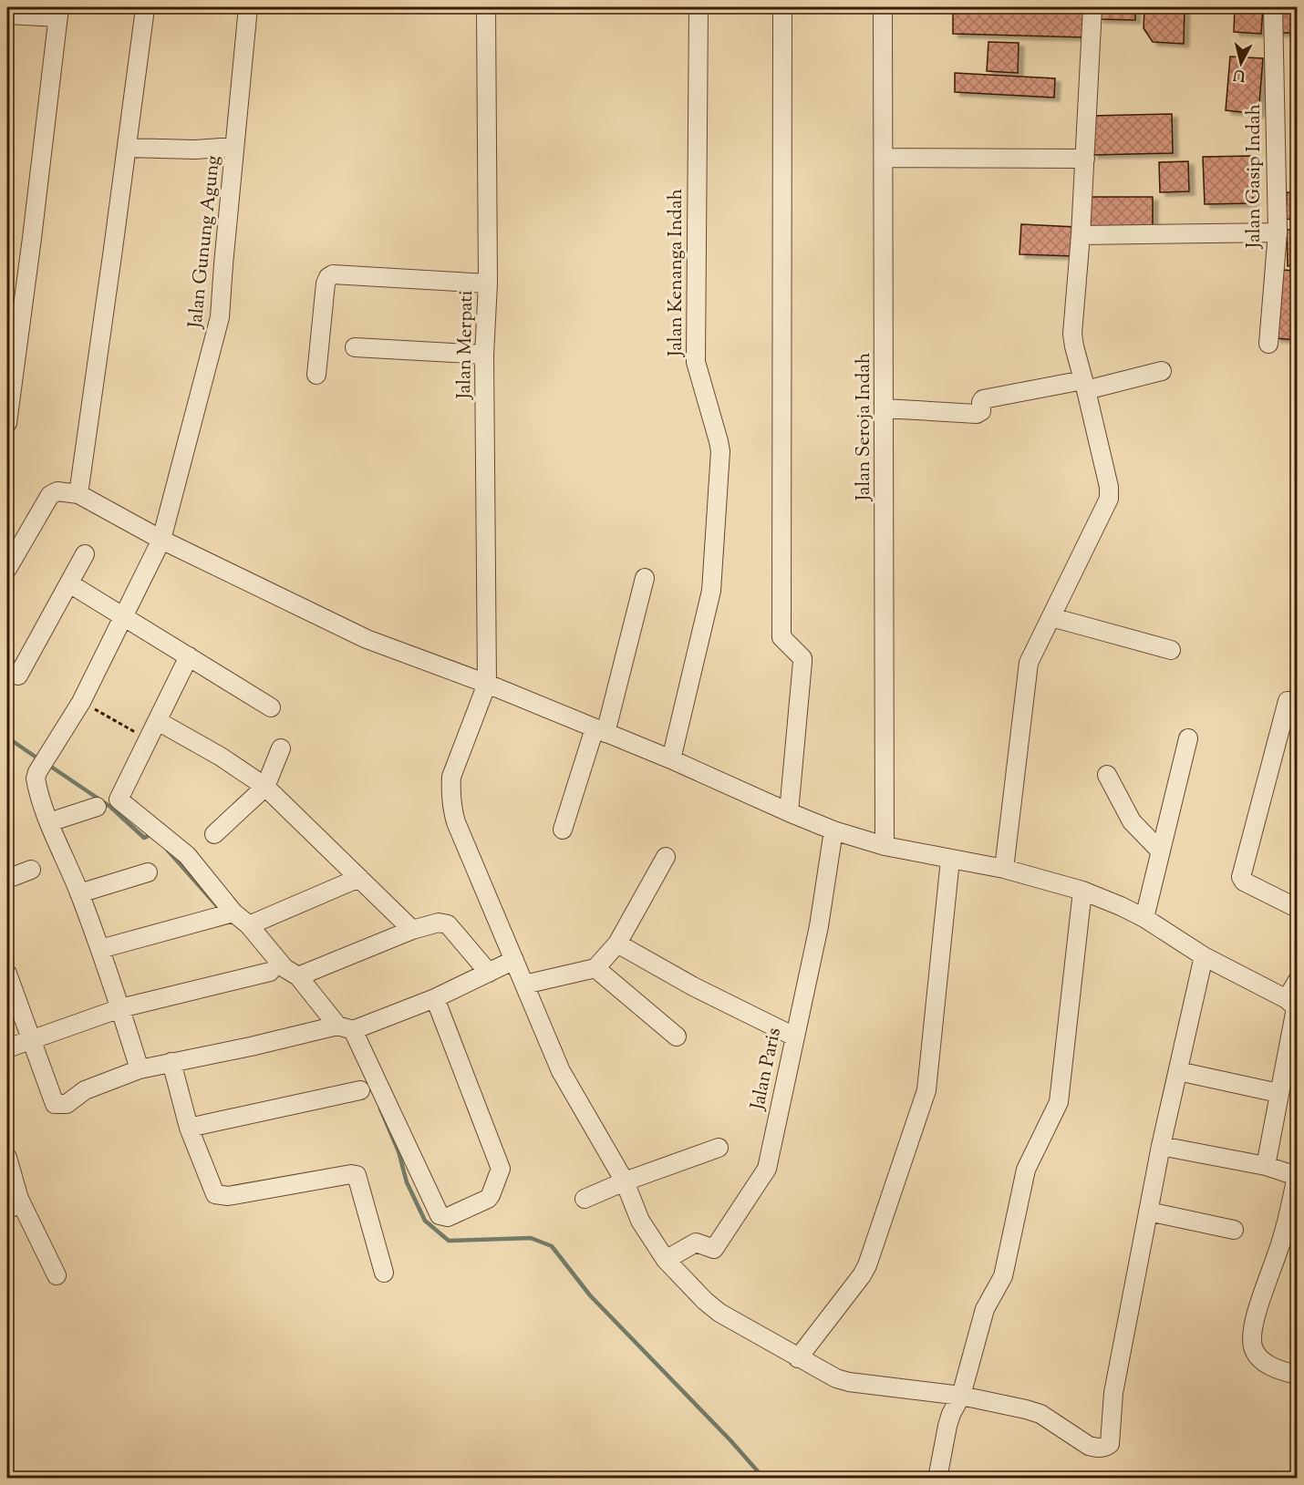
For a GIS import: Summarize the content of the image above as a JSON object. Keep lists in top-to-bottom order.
{
  "streets": {
    "street": [
      "Jalan Gasip Indah",
      "Jalan Gunung Agung",
      "Jalan Kenanga Indah",
      "Jalan Merpati",
      "Jalan Seroja Indah",
      "Jalan Paris"
    ]
  },
  "north": "bottom"
}
